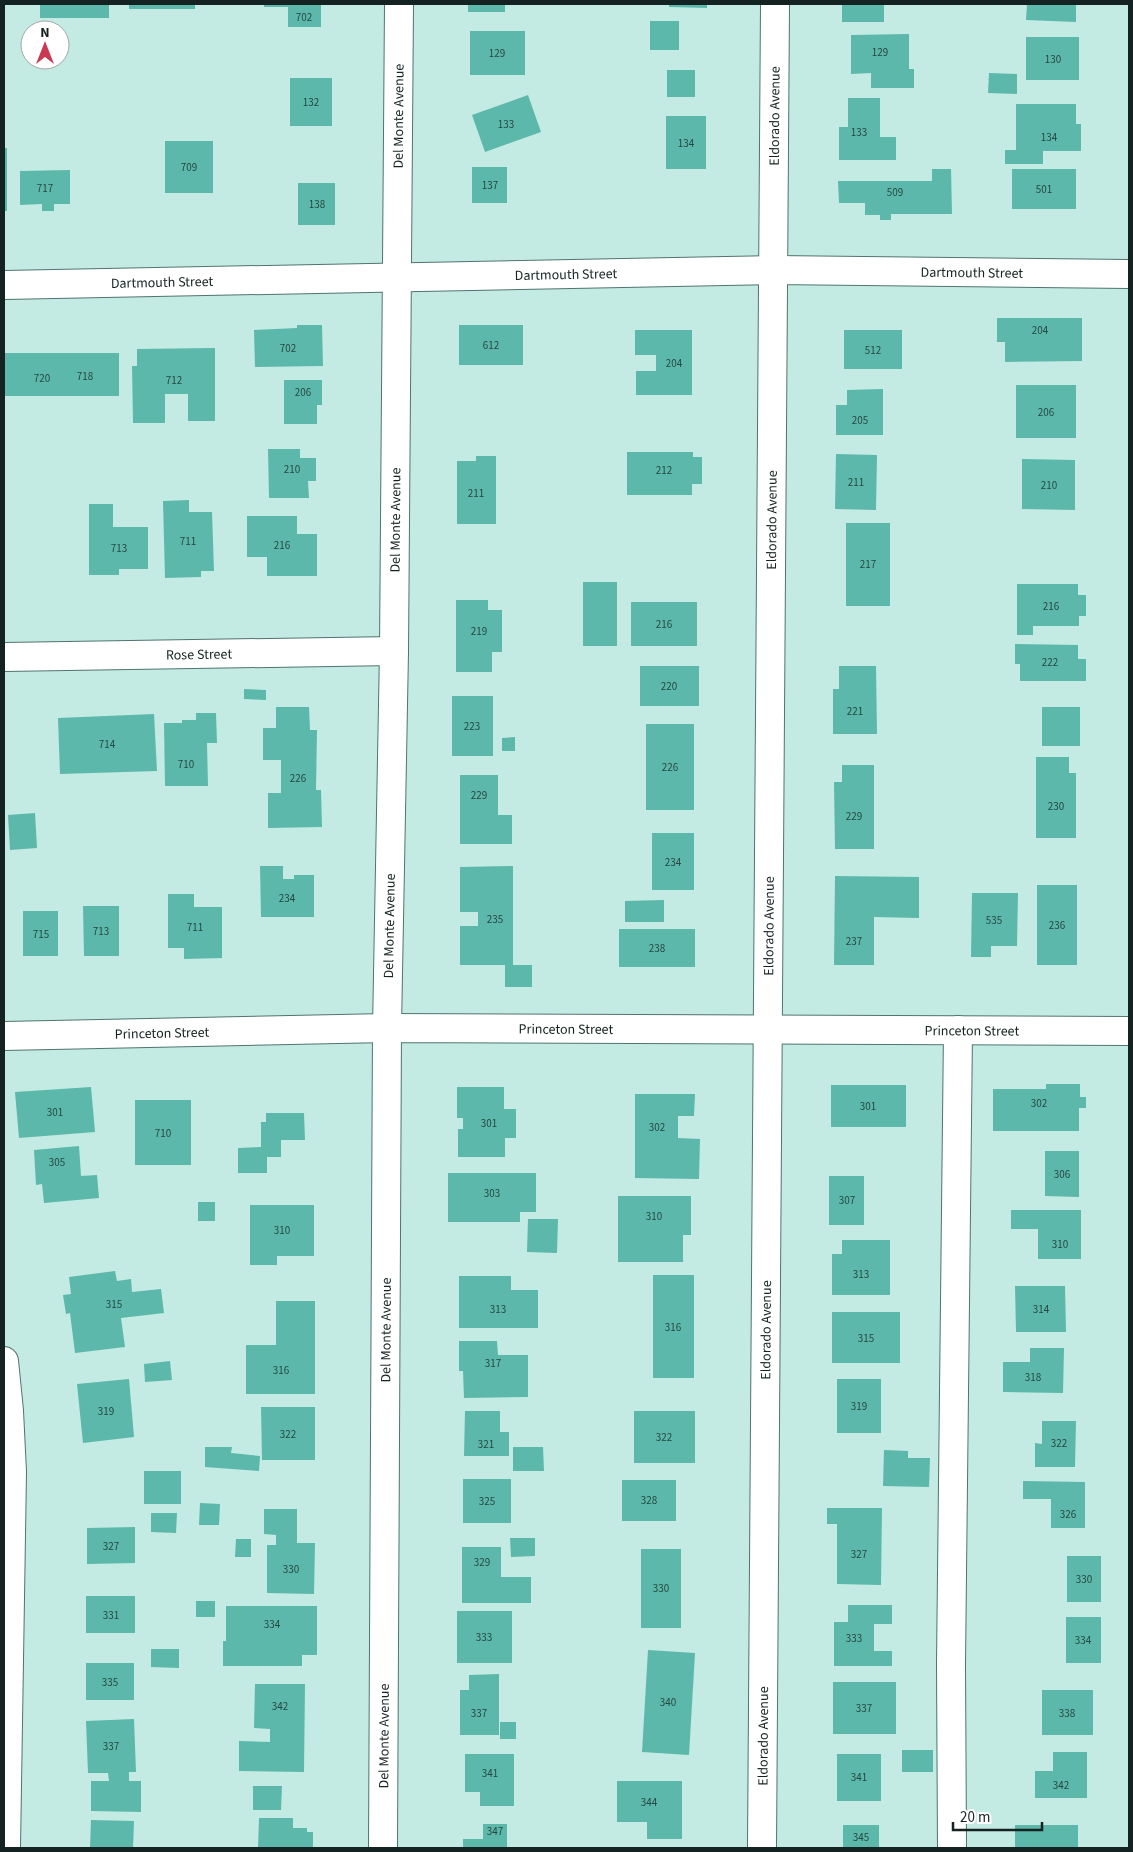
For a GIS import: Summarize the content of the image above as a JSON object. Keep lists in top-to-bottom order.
{
  "streets": {
    "street": [
      "Del Monte Avenue",
      "Eldorado Avenue",
      "Dartmouth Street",
      "Rose Street",
      "Princeton Street"
    ]
  },
  "crossings": [
    ["Del Monte Avenue", "Dartmouth Street"],
    ["Del Monte Avenue", "Rose Street"],
    ["Del Monte Avenue", "Princeton Street"],
    ["Eldorado Avenue", "Dartmouth Street"],
    ["Eldorado Avenue", "Princeton Street"]
  ],
  "house_numbers": [
    "702",
    "129",
    "129",
    "130",
    "132",
    "133",
    "133",
    "134",
    "134",
    "709",
    "137",
    "717",
    "501",
    "509",
    "138",
    "204",
    "612",
    "702",
    "512",
    "204",
    "718",
    "720",
    "712",
    "206",
    "206",
    "205",
    "210",
    "212",
    "211",
    "210",
    "211",
    "711",
    "216",
    "713",
    "217",
    "216",
    "216",
    "219",
    "222",
    "220",
    "221",
    "223",
    "714",
    "710",
    "226",
    "226",
    "229",
    "230",
    "229",
    "234",
    "234",
    "235",
    "535",
    "236",
    "711",
    "713",
    "715",
    "237",
    "238",
    "302",
    "301",
    "301",
    "301",
    "302",
    "710",
    "305",
    "306",
    "303",
    "307",
    "310",
    "310",
    "310",
    "313",
    "315",
    "313",
    "314",
    "316",
    "315",
    "317",
    "316",
    "318",
    "319",
    "319",
    "322",
    "322",
    "322",
    "321",
    "328",
    "325",
    "326",
    "327",
    "327",
    "329",
    "330",
    "330",
    "330",
    "331",
    "334",
    "333",
    "333",
    "334",
    "335",
    "340",
    "342",
    "337",
    "337",
    "338",
    "337",
    "341",
    "341",
    "342",
    "344",
    "347",
    "345"
  ],
  "scale_bar": "20 m",
  "north": "top"
}
